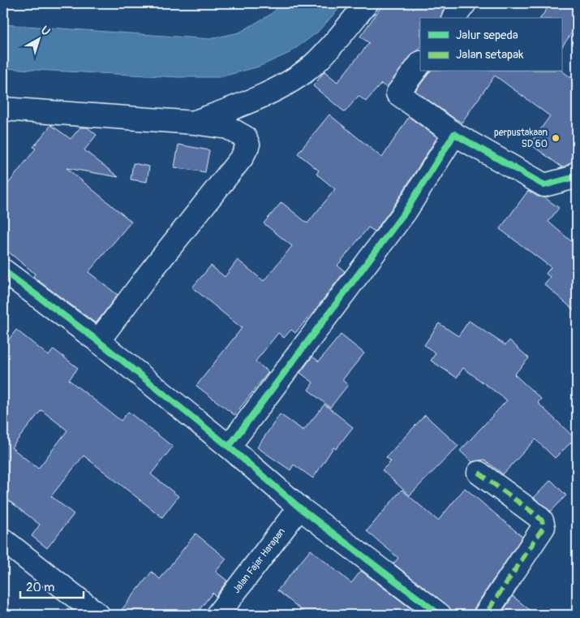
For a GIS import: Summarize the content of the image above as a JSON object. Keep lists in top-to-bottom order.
{
  "streets": {
    "street": ["Jalan Fajar Harapan"]
  },
  "places": ["perpustakaan SD 60"],
  "legend": ["Jalur sepeda", "Jalan setapak"],
  "scale_bar": "20 m",
  "north": "top right"
}
